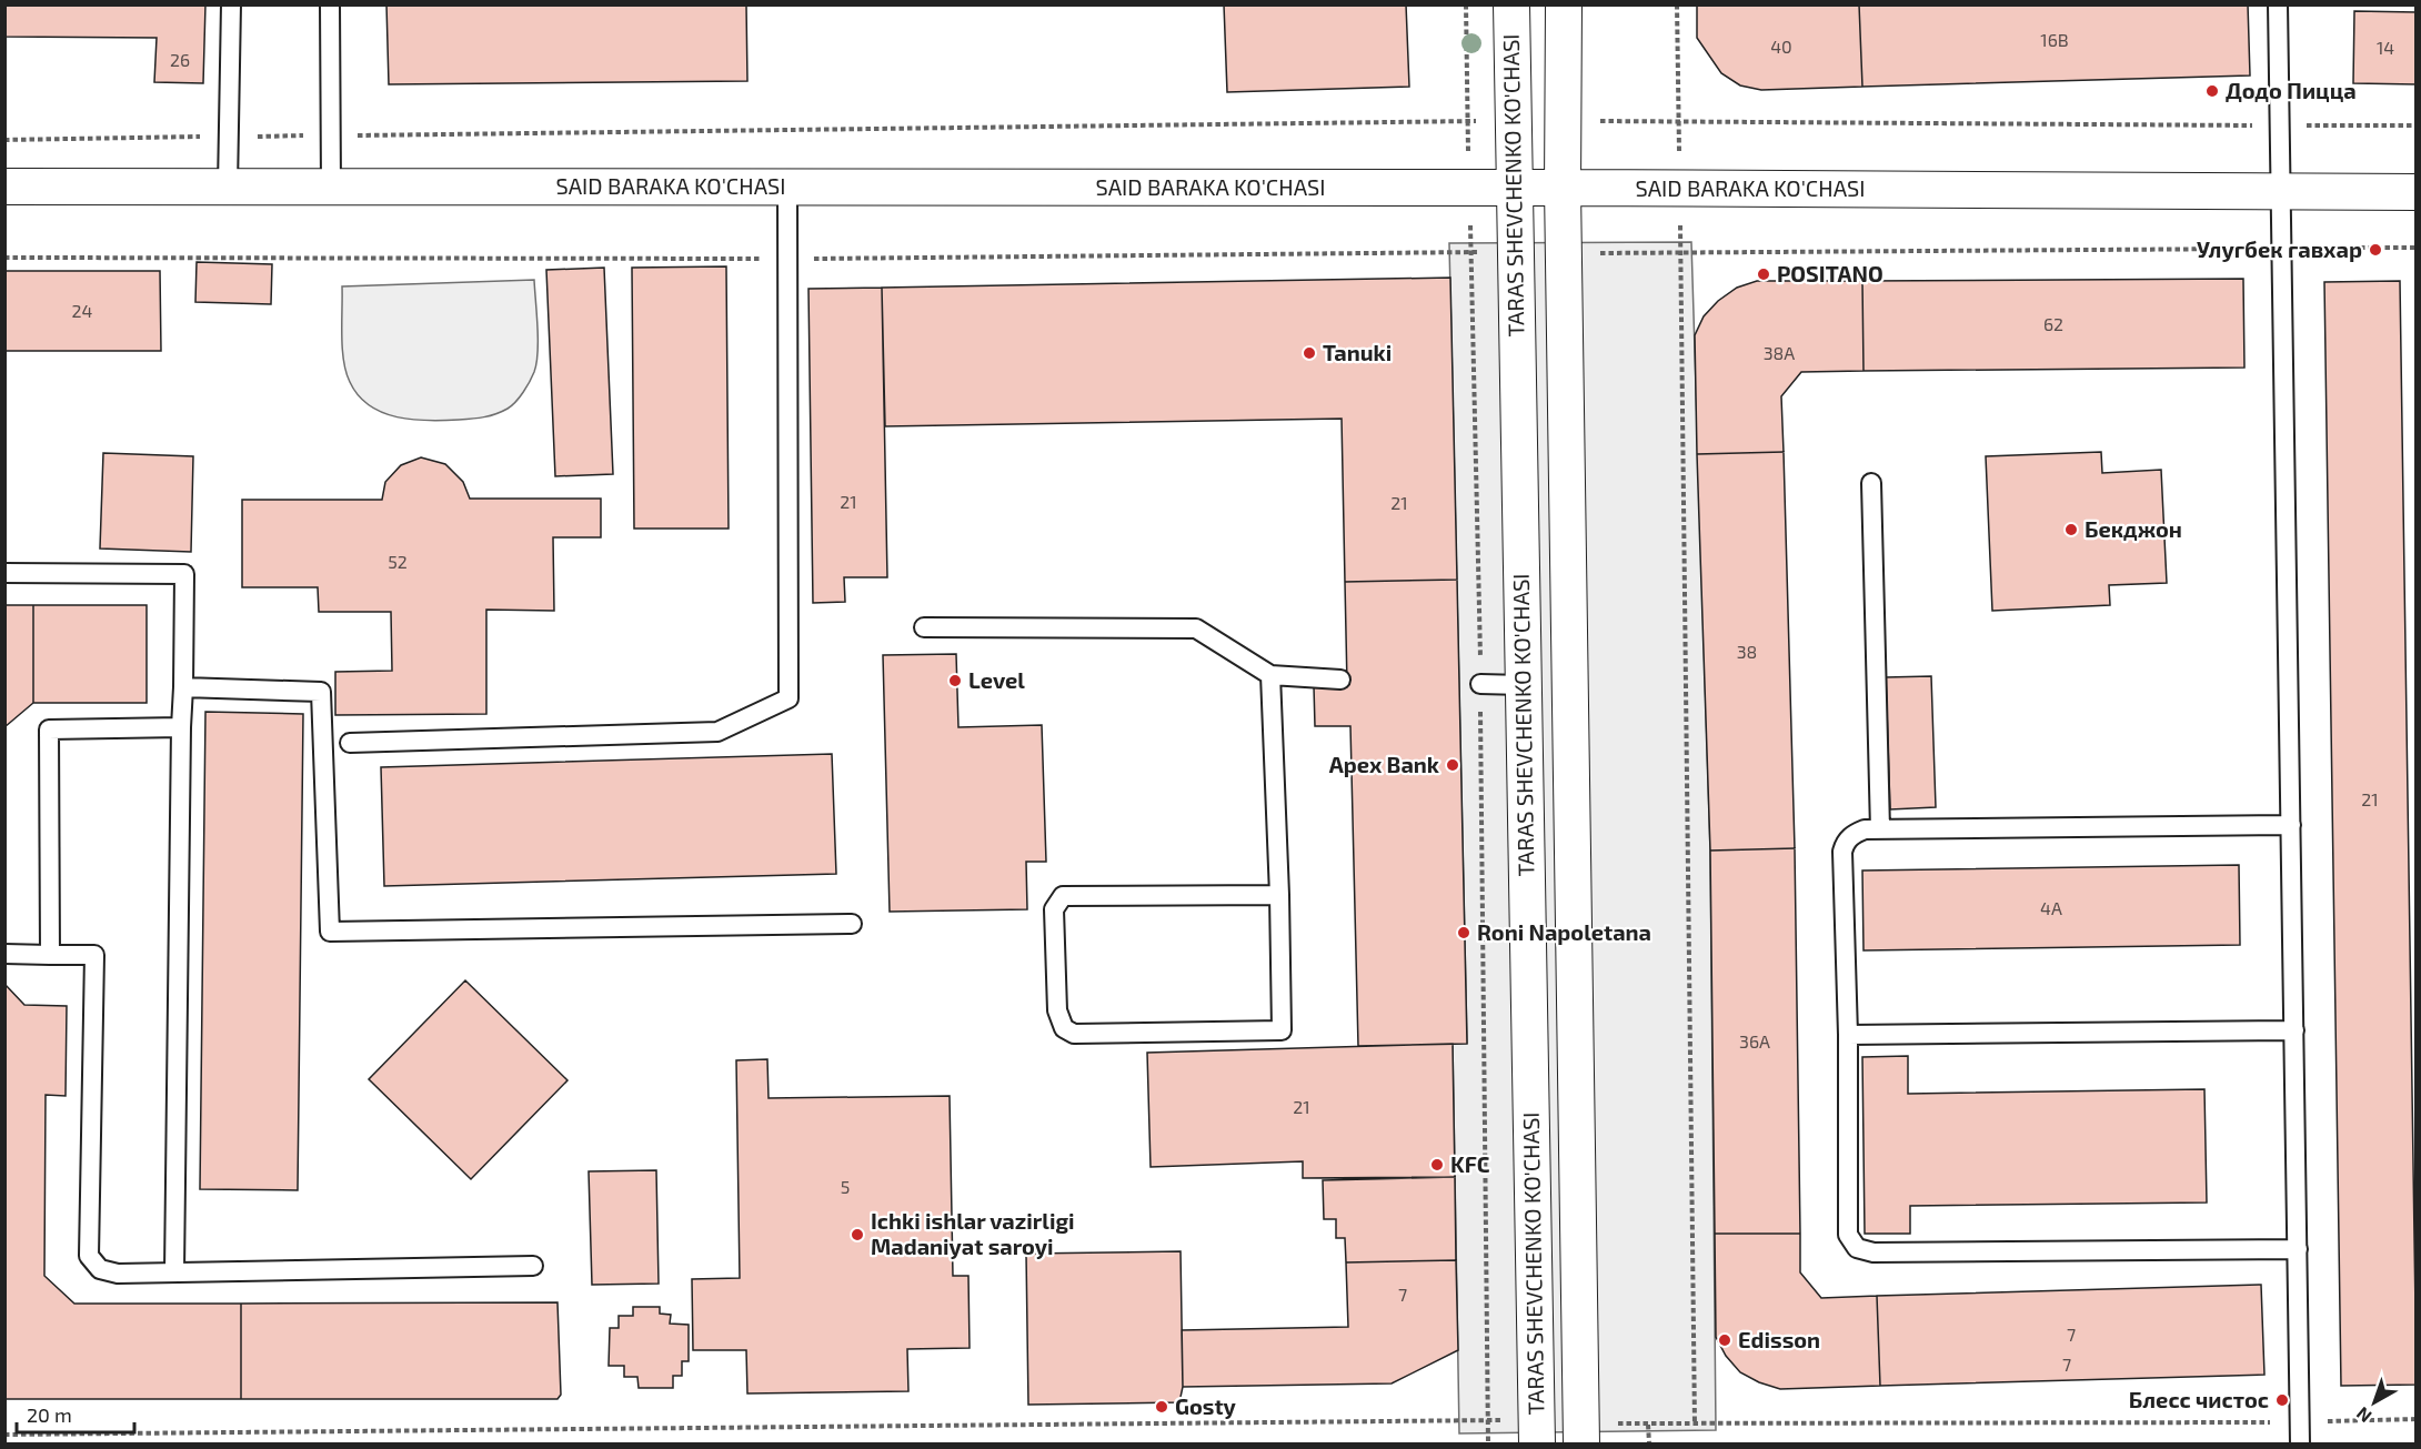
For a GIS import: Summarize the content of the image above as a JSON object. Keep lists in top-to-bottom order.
{
  "streets": {
    "street": ["TARAS SHEVCHENKO KO'CHASI", "SAID BARAKA KO'CHASI"]
  },
  "crossings": [
    ["TARAS SHEVCHENKO KO'CHASI", "SAID BARAKA KO'CHASI"]
  ],
  "places": [
    "Додо Пицца",
    "Улугбек гавхар",
    "POSITANO",
    "Tanuki",
    "Бекджон",
    "Level",
    "Apex Bank",
    "Roni Napoletana",
    "KFC",
    "Ichki ishlar vazirligi Madaniyat saroyi",
    "Edisson",
    "Блесс чистос",
    "Gosty"
  ],
  "house_numbers": [
    "16B",
    "40",
    "14",
    "26",
    "24",
    "62",
    "38A",
    "21",
    "21",
    "52",
    "38",
    "21",
    "4А",
    "36A",
    "21",
    "5",
    "7",
    "7",
    "7"
  ],
  "scale_bar": "20 m",
  "north": "bottom left"
}
